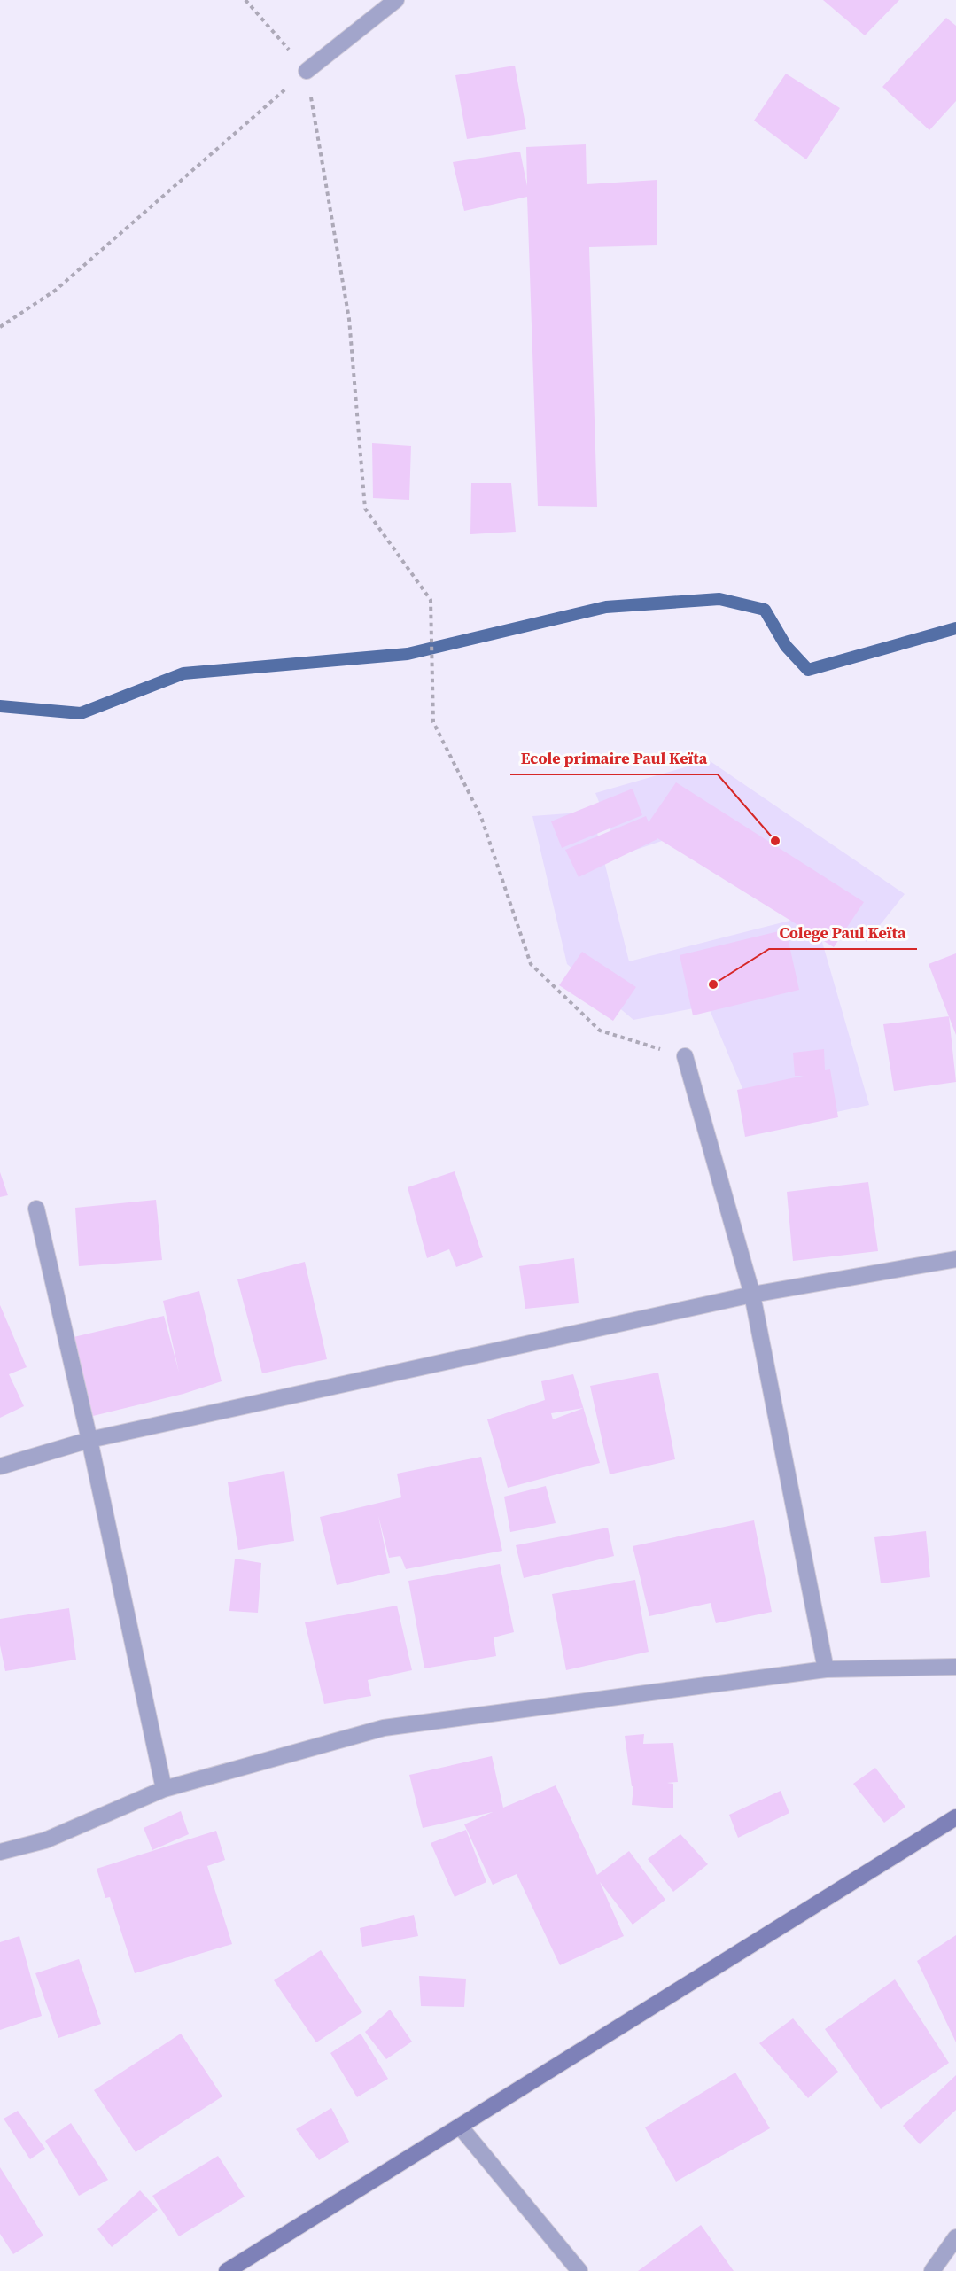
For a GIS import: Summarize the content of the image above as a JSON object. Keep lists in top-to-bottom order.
{
  "places": ["Ecole primaire Paul Keïta", "Colege Paul Keïta"]
}
